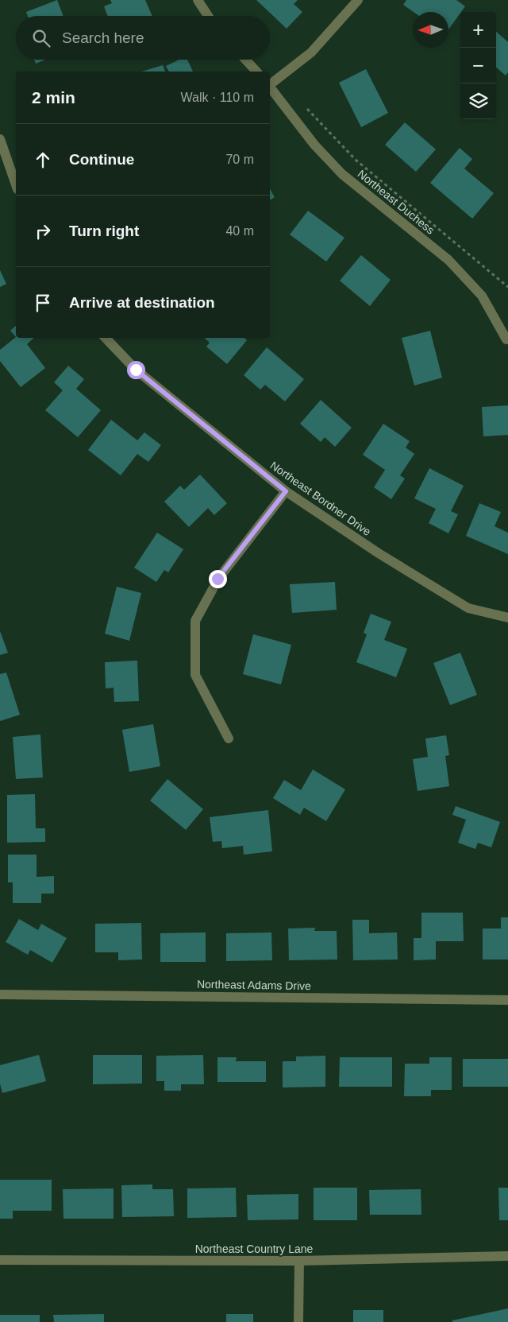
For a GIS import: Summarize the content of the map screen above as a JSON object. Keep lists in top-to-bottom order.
{
  "streets": {
    "street": [
      "Northeast Duchess",
      "Northeast Bordner Drive",
      "Northeast Adams Drive",
      "Northeast Country Lane"
    ]
  },
  "north": "left",
  "page": {
    "map_buttons": ["+", "−"],
    "search": "Search here",
    "heading": ["2 min", "Walk · 110 m"],
    "list": [
      ["Continue", "70 m"],
      ["Turn right", "40 m"],
      "Arrive at destination"
    ]
  }
}
